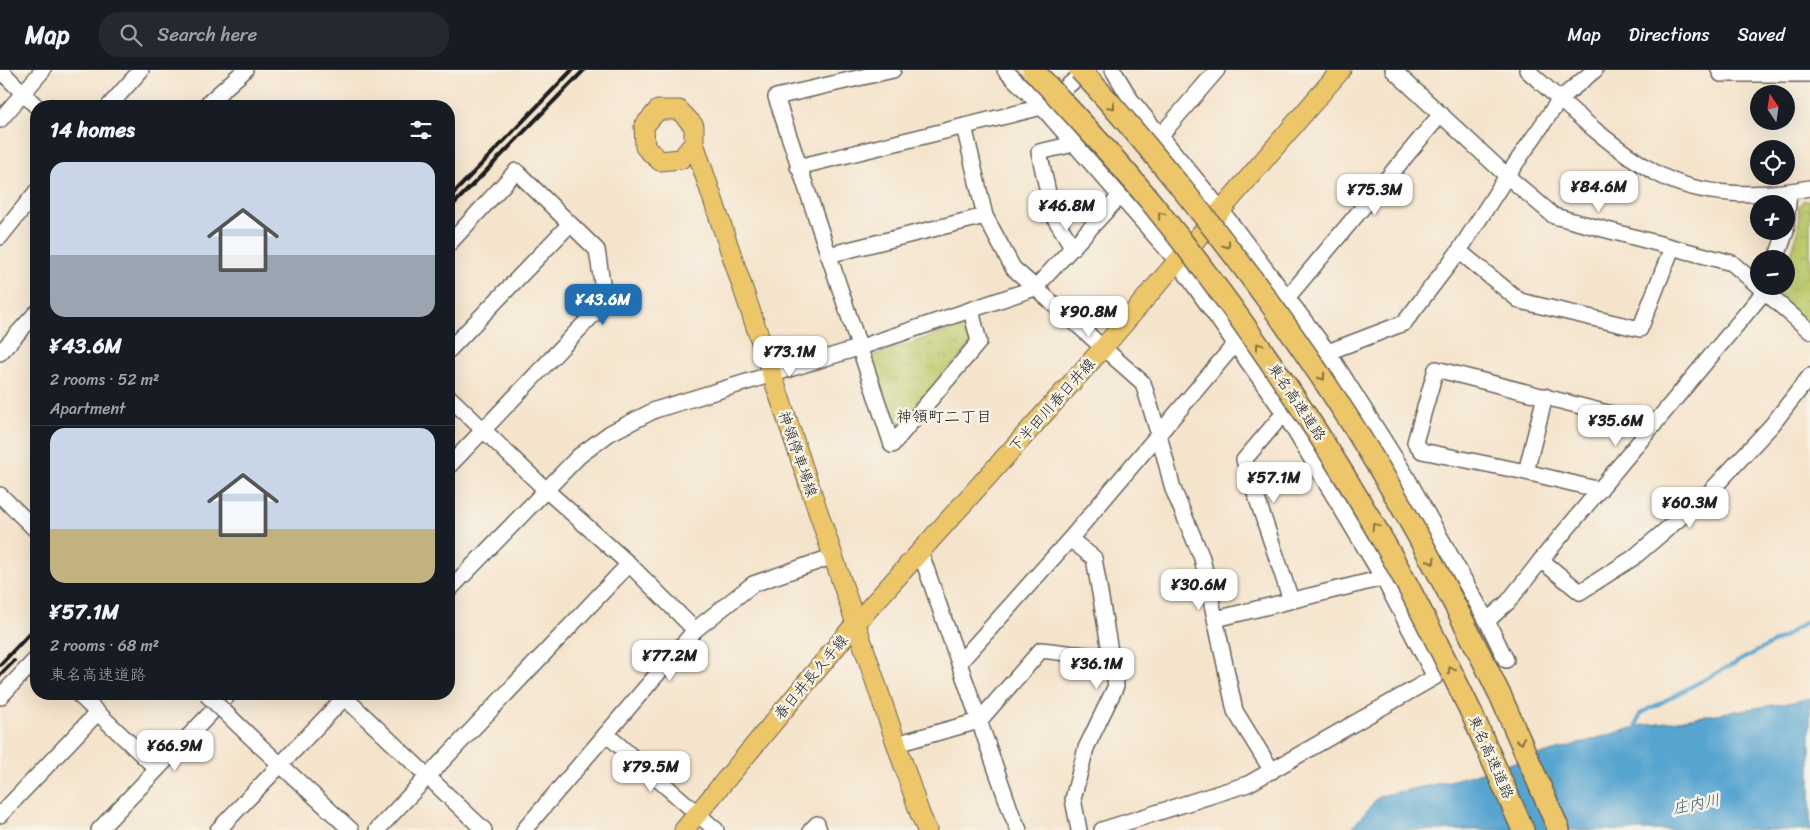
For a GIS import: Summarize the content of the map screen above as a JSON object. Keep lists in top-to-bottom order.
{
  "streets": {
    "highway": ["東名高速道路"],
    "main road": ["下半田川春日井線", "神領停車場線", "春日井長久手線"]
  },
  "crossings": [
    ["下半田川春日井線", "神領停車場線"],
    ["下半田川春日井線", "春日井長久手線"],
    ["神領停車場線", "春日井長久手線"]
  ],
  "districts": ["神領町二丁目"],
  "water": ["庄内川"],
  "north": "top",
  "page": {
    "header": "Map",
    "search": "Search here",
    "nav": ["Map", "Directions", "Saved"],
    "map_buttons": ["+", "−"],
    "heading": "14 homes",
    "list": [
      {
        "name": "¥43.6M",
        "note": "2 rooms · 52 m² · Apartment"
      },
      {
        "name": "¥57.1M",
        "note": "2 rooms · 68 m² · 東名高速道路"
      }
    ],
    "price": [
      "¥84.6M",
      "¥75.3M",
      "¥46.8M",
      "¥43.6M",
      "¥90.8M",
      "¥73.1M",
      "¥35.6M",
      "¥57.1M",
      "¥60.3M",
      "¥30.6M",
      "¥77.2M",
      "¥36.1M",
      "¥66.9M",
      "¥79.5M"
    ]
  }
}
